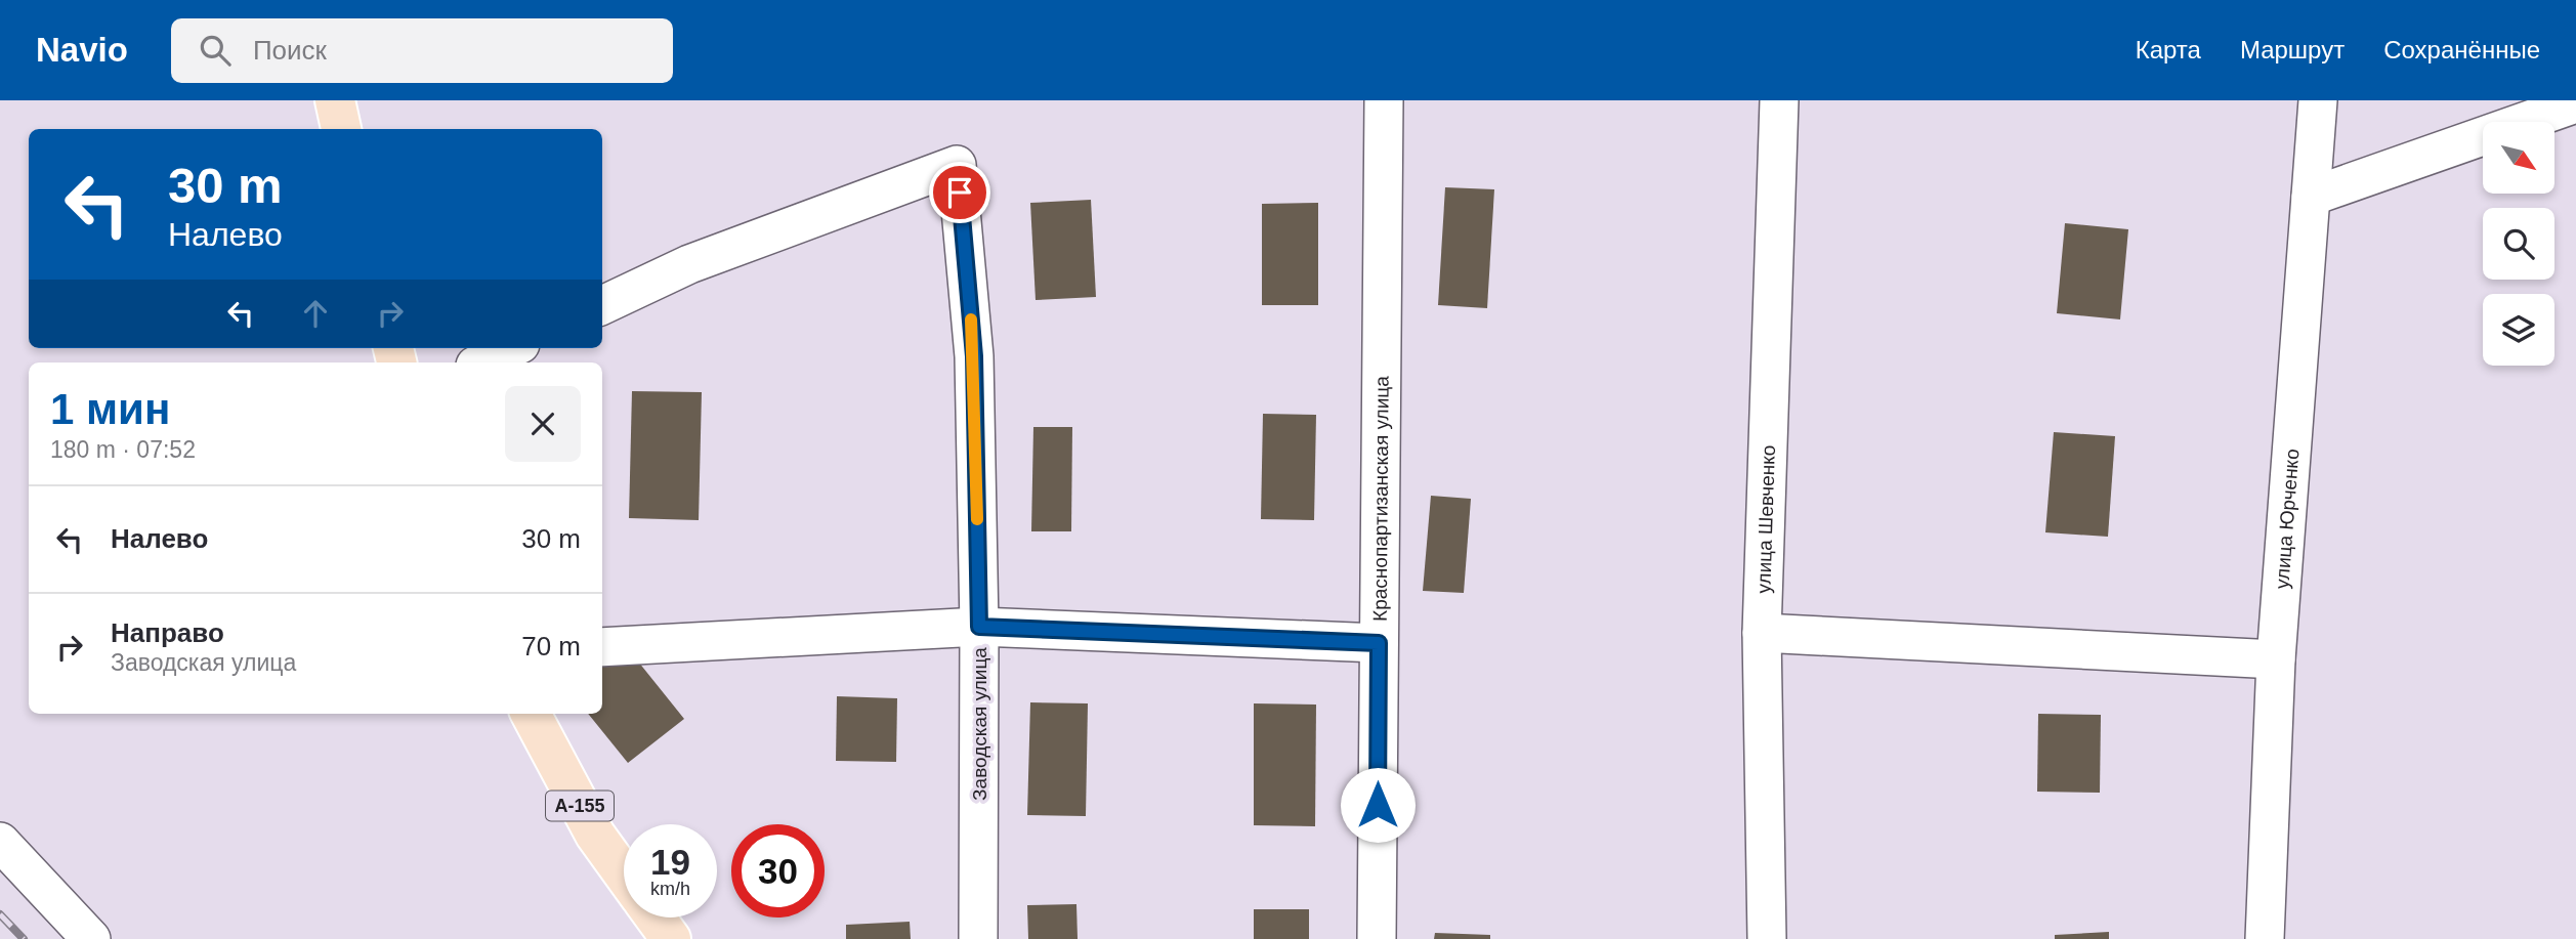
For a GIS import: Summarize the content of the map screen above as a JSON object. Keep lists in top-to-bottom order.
{
  "streets": {
    "main road": ["А-155"],
    "street": [
      "Краснопартизанская улица",
      "улица Шевченко",
      "улица Юрченко",
      "Заводская улица"
    ]
  },
  "north": "bottom right",
  "page": {
    "header": "Navio",
    "search": "Поиск",
    "nav": ["Карта", "Маршрут", "Сохранённые"],
    "turn": ["30 m", "Налево"],
    "heading": ["1 мин", "180 m · 07:52"],
    "list": [
      {
        "name": "Налево",
        "value": "30 m"
      },
      {
        "name": "Направо",
        "note": "Заводская улица",
        "value": "70 m"
      }
    ],
    "speed": "19 km/h",
    "limit": "30"
  }
}
